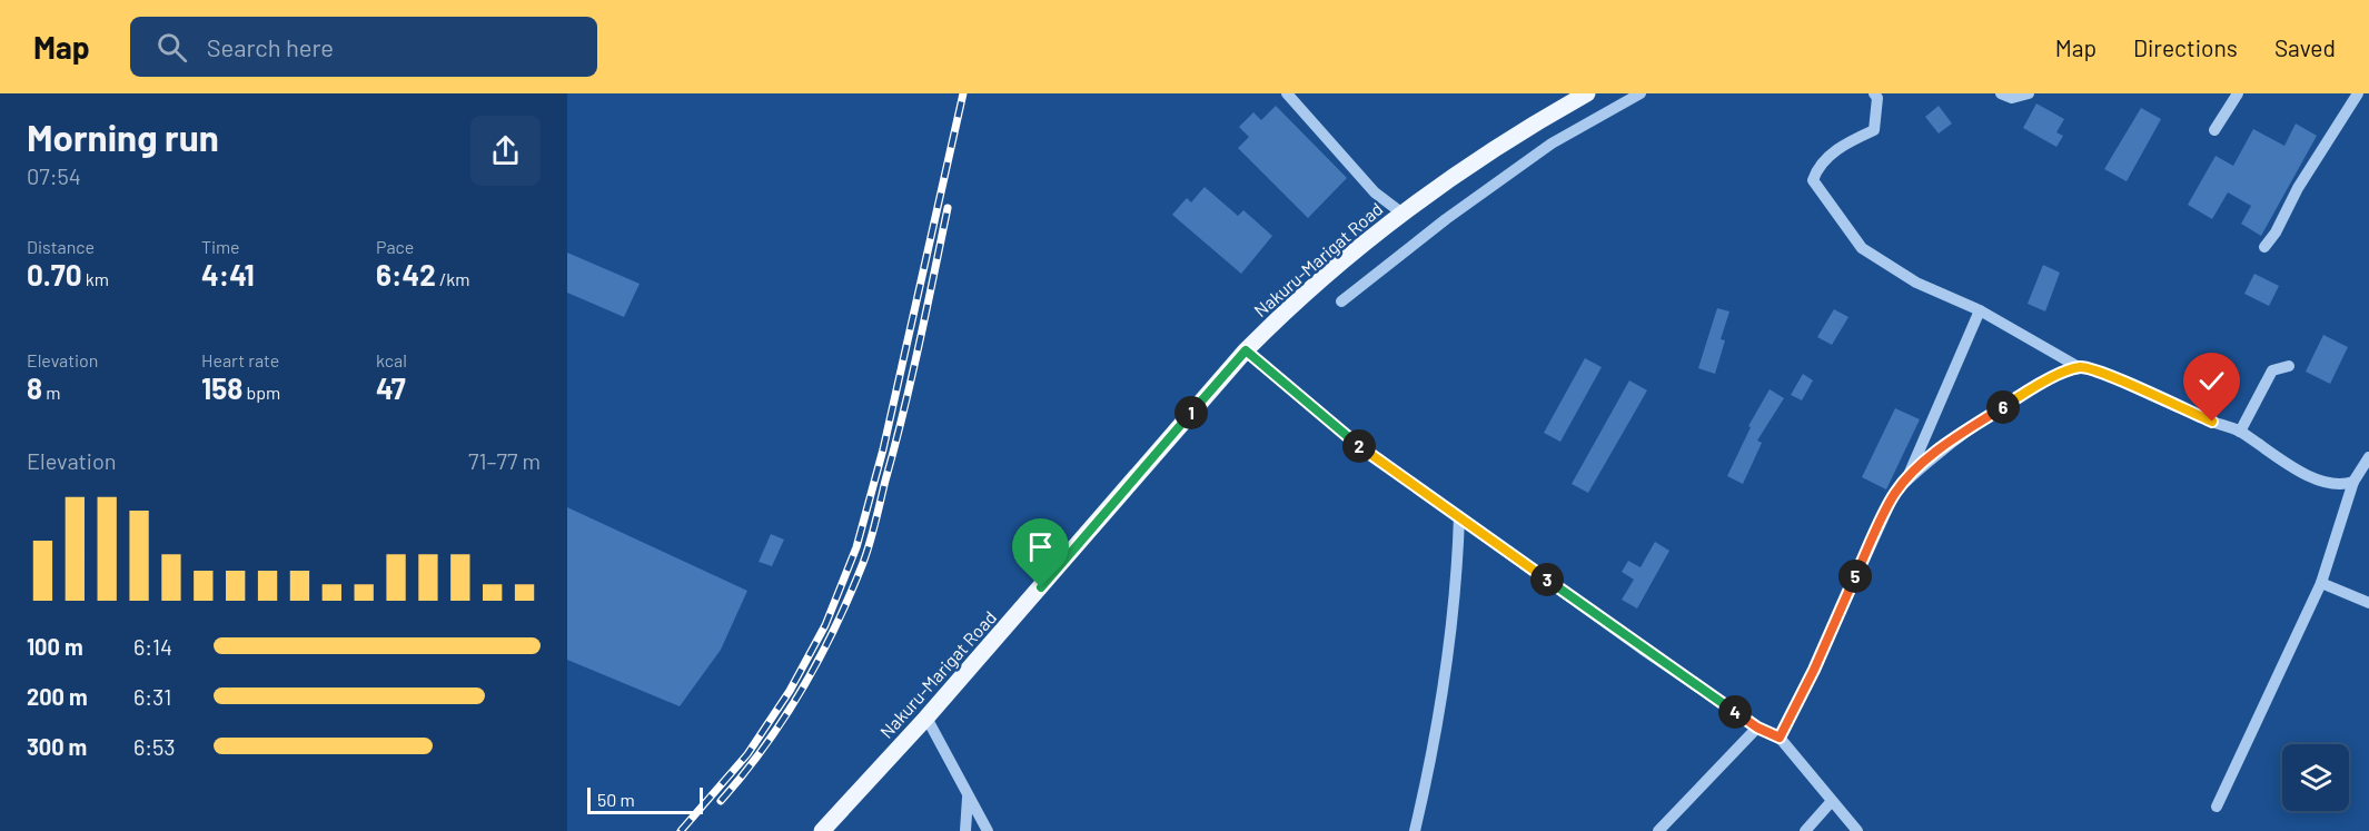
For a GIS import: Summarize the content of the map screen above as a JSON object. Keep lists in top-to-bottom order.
{
  "streets": {
    "main road": ["Nakuru-Marigat Road"]
  },
  "scale_bar": "50 m",
  "page": {
    "header": "Map",
    "search": "Search here",
    "nav": ["Map", "Directions", "Saved"],
    "heading": ["Morning run", "07:54"],
    "stats": [
      ["Distance", "0.70 km"],
      ["Time", "4:41"],
      ["Pace", "6:42 /km"],
      ["Elevation", "8 m"],
      ["Heart rate", "158 bpm"],
      ["kcal", "47"]
    ],
    "pins": [
      "6",
      "1",
      "2",
      "5",
      "3",
      "4"
    ],
    "chart": ["Elevation", "71–77 m"],
    "list": [
      {
        "name": "100 m",
        "note": "6:14"
      },
      {
        "name": "200 m",
        "note": "6:31"
      },
      {
        "name": "300 m",
        "note": "6:53"
      }
    ],
    "scale": "50 m"
  }
}
